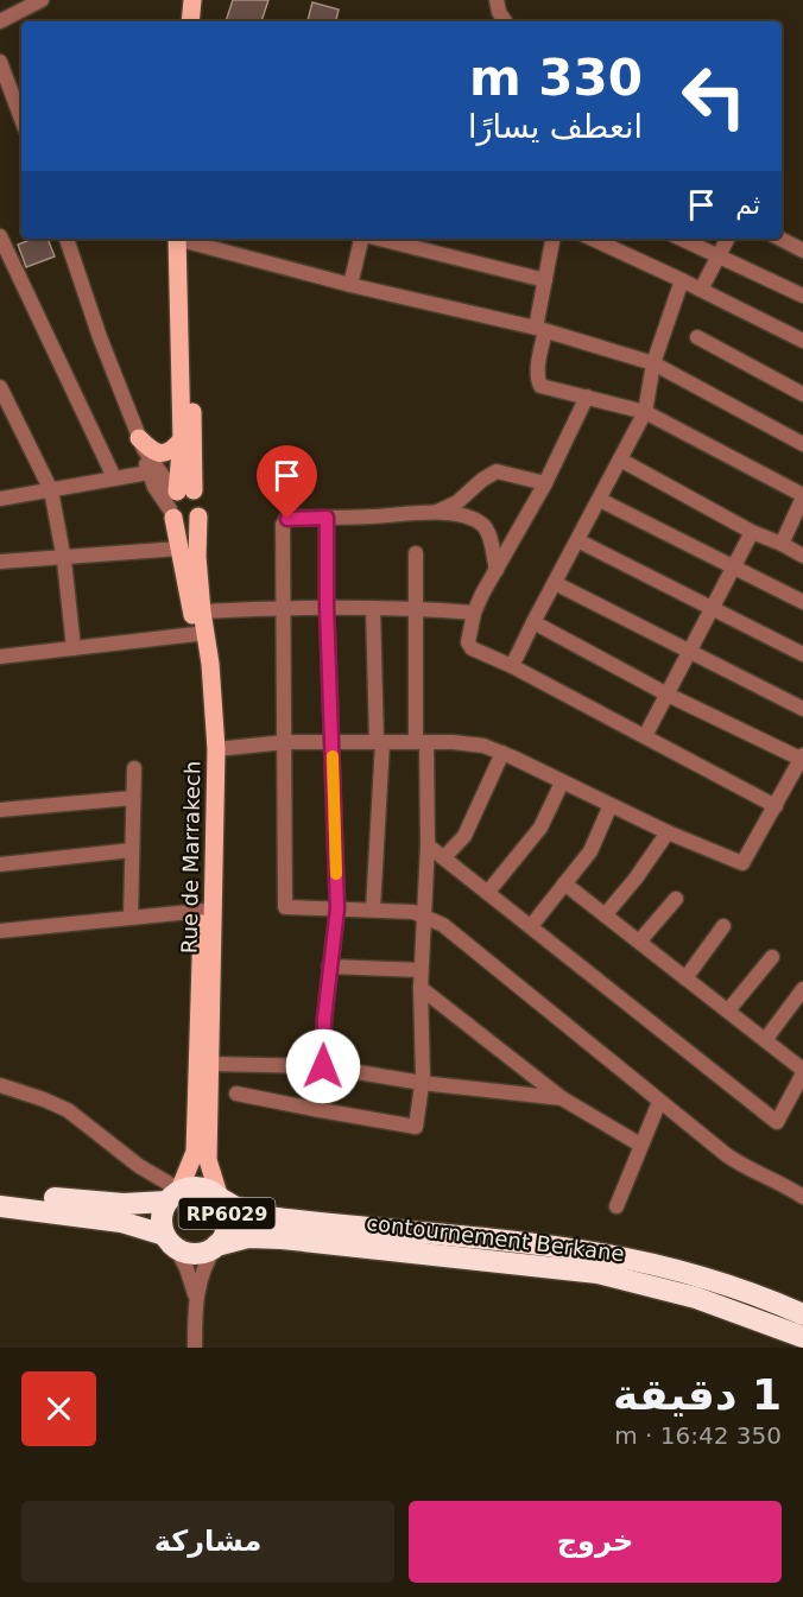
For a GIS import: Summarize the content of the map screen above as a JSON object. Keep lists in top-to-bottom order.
{
  "streets": {
    "highway": ["RP6029", "contournement Berkane"],
    "main road": ["Rue de Marrakech"]
  },
  "crossings": [
    ["Rue de Marrakech", "RP6029"],
    ["Rue de Marrakech", "contournement Berkane"],
    ["RP6029", "contournement Berkane"]
  ],
  "page": {
    "turn": ["330 m", "انعطف يسارًا"],
    "then": "ثم",
    "heading": ["1 دقيقة", "350 m · 16:42"],
    "buttons": ["خروج", "مشاركة"]
  }
}
